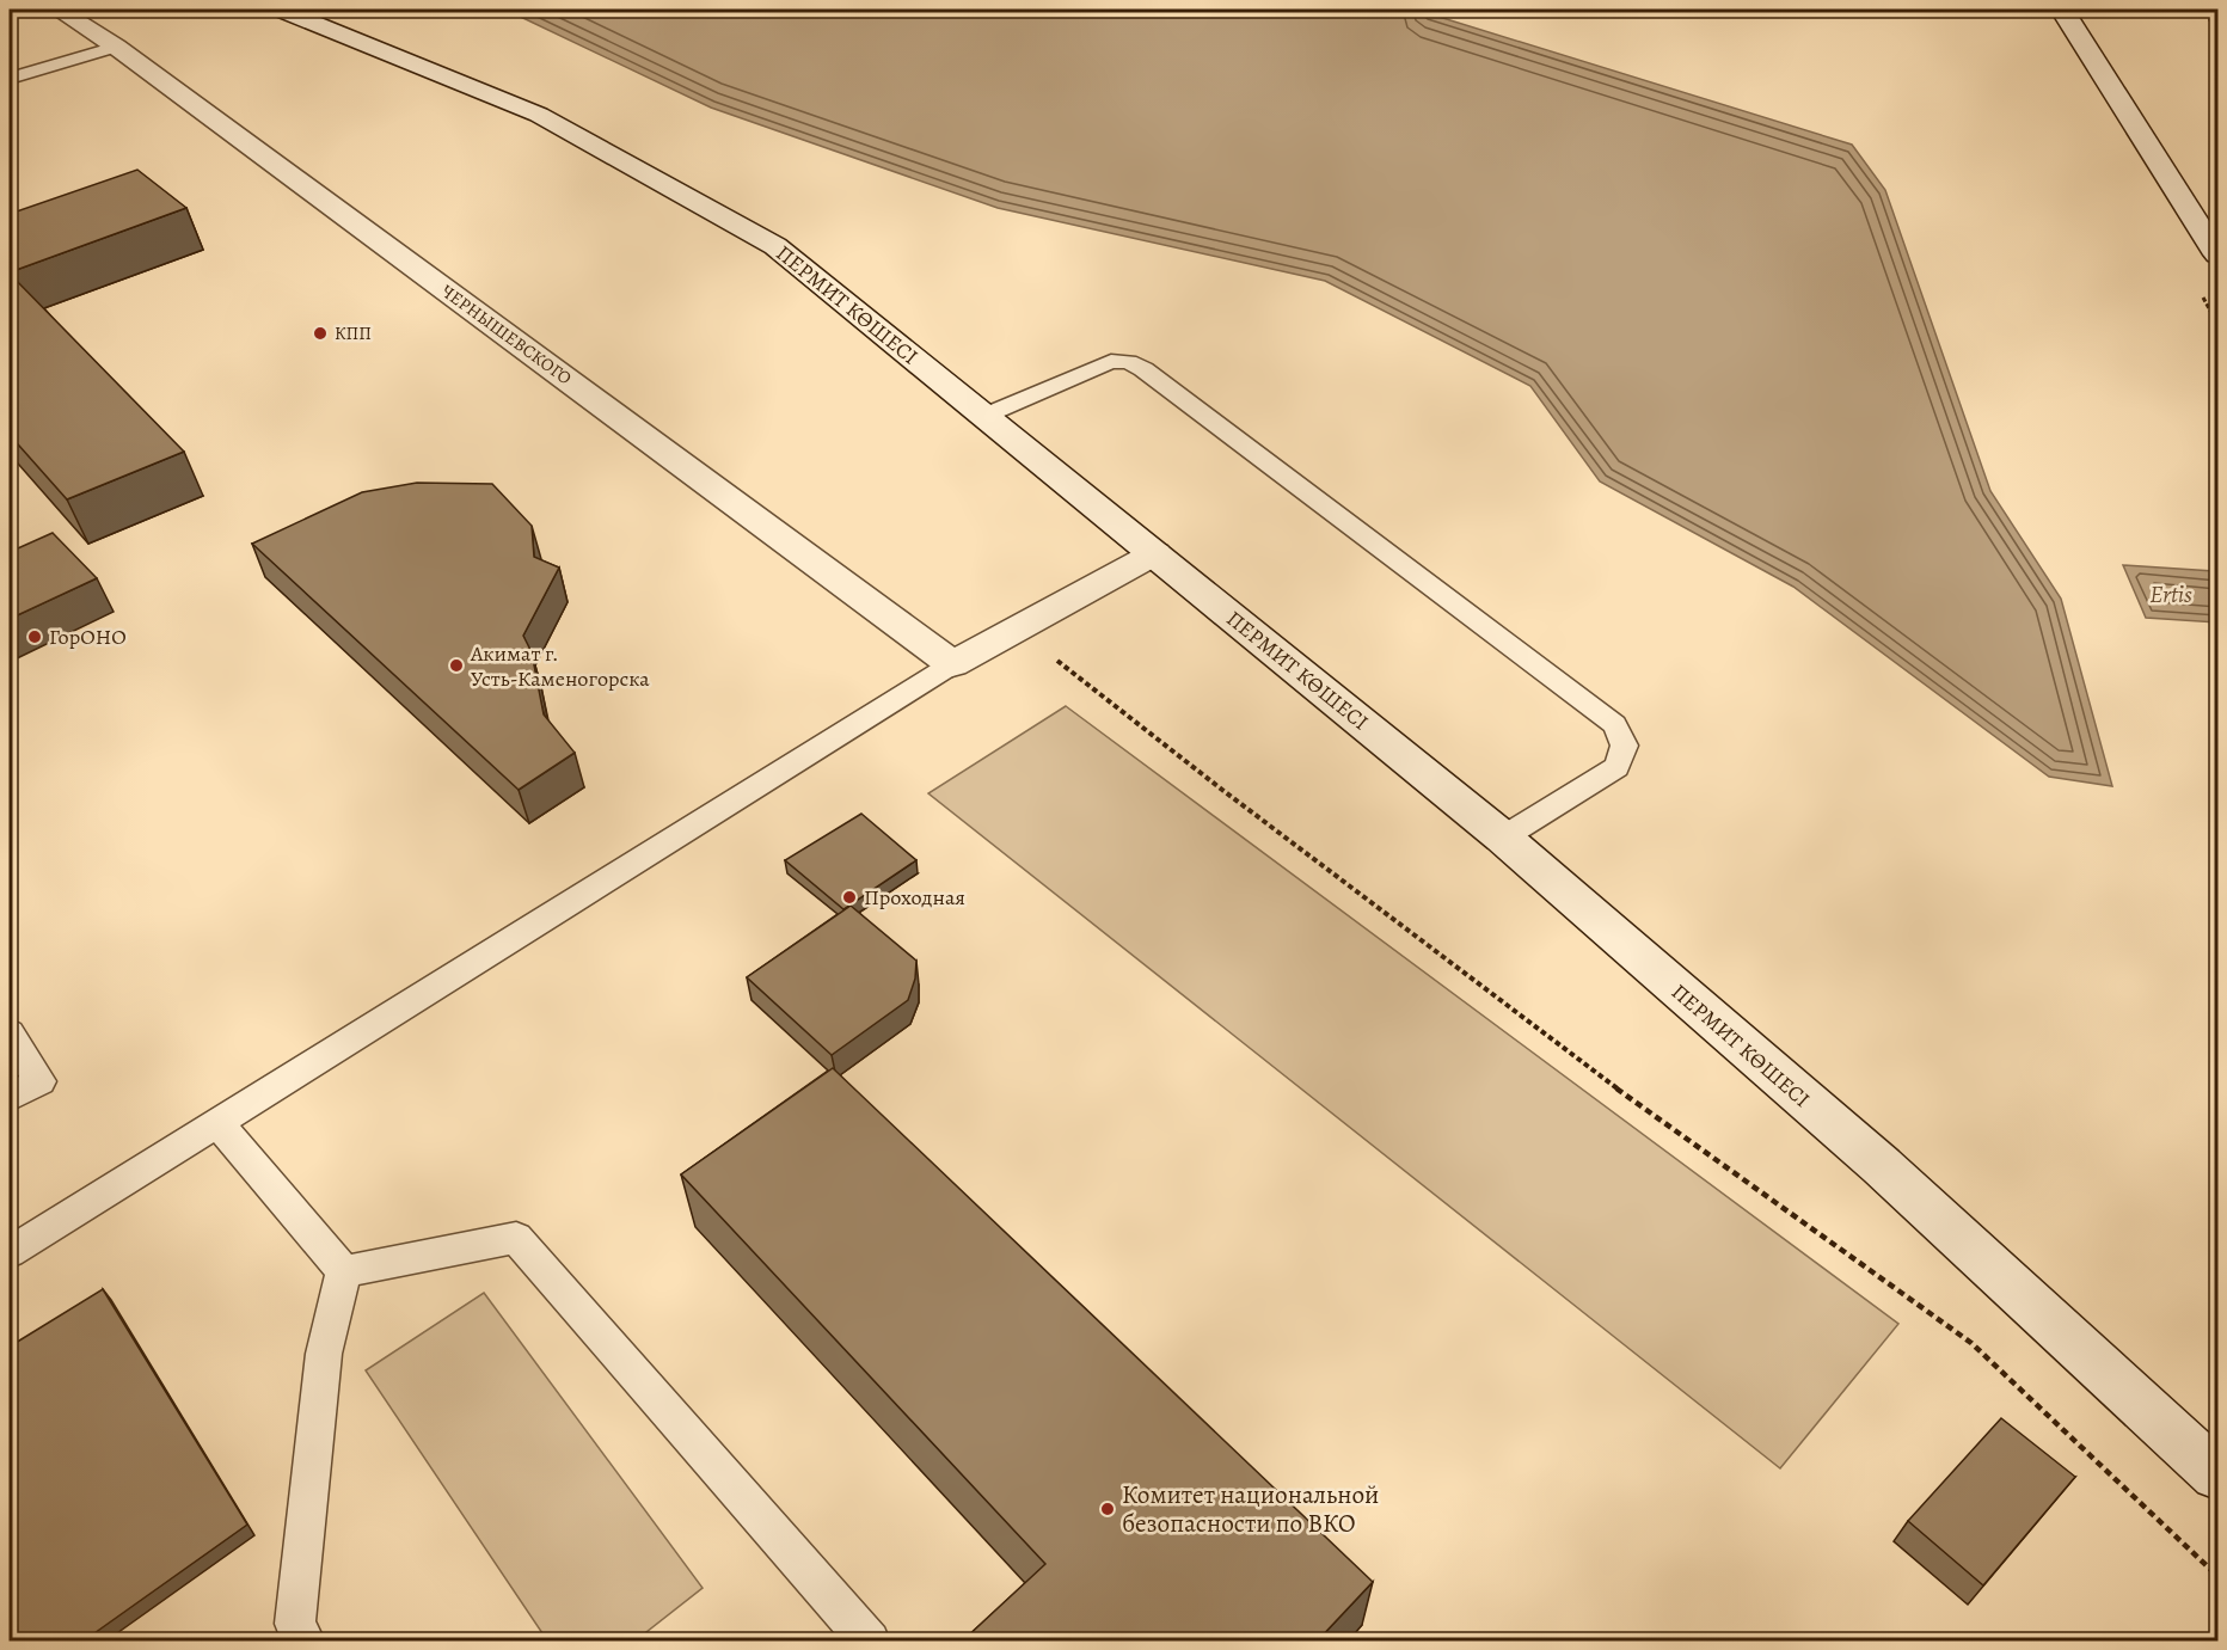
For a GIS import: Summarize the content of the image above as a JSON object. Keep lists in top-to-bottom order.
{
  "streets": {
    "main road": ["ПЕРМИТ КӨШЕСІ", "ЧЕРНЫШЕВСКОГО"]
  },
  "water": ["Ertis"],
  "places": [
    "КПП",
    "ГорОНО",
    "Акимат г. Усть-Каменогорска",
    "Проходная",
    "Комитет национальной безопасности по ВКО"
  ]
}
